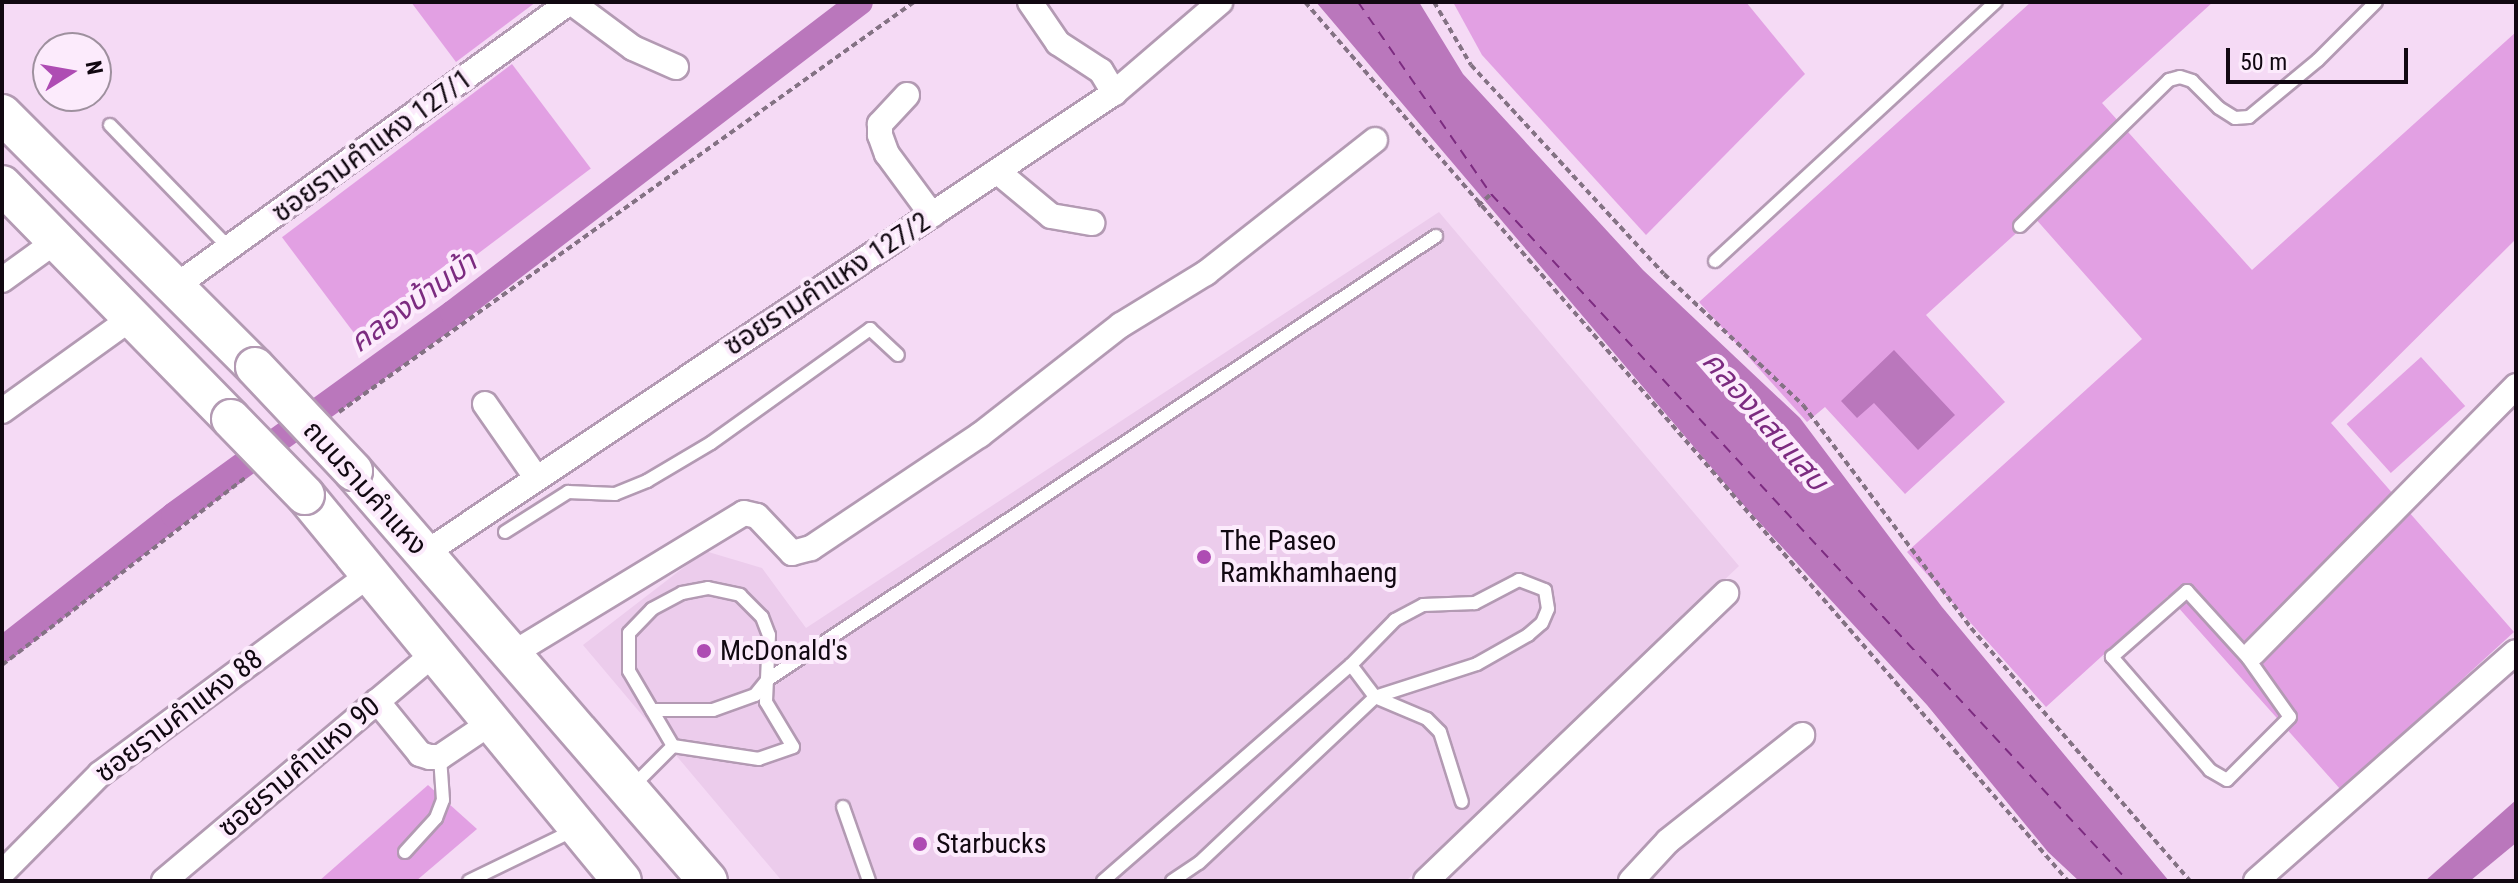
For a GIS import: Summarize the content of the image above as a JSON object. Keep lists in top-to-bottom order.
{
  "streets": {
    "main road": ["ถนนรามคำแหง"],
    "street": [
      "ซอยรามคำแหง 127/1",
      "ซอยรามคำแหง 127/2",
      "ซอยรามคำแหง 88",
      "ซอยรามคำแหง 90"
    ]
  },
  "crossings": [
    ["ซอยรามคำแหง 127/1", "ถนนรามคำแหง"],
    ["ซอยรามคำแหง 127/2", "ถนนรามคำแหง"],
    ["ถนนรามคำแหง", "ซอยรามคำแหง 88"],
    ["ถนนรามคำแหง", "ซอยรามคำแหง 90"]
  ],
  "water": ["คลองบ้านม้า", "คลองแสนแสบ"],
  "places": ["The Paseo Ramkhamhaeng", "McDonald's", "Starbucks"],
  "scale_bar": "50 m",
  "north": "right"
}
